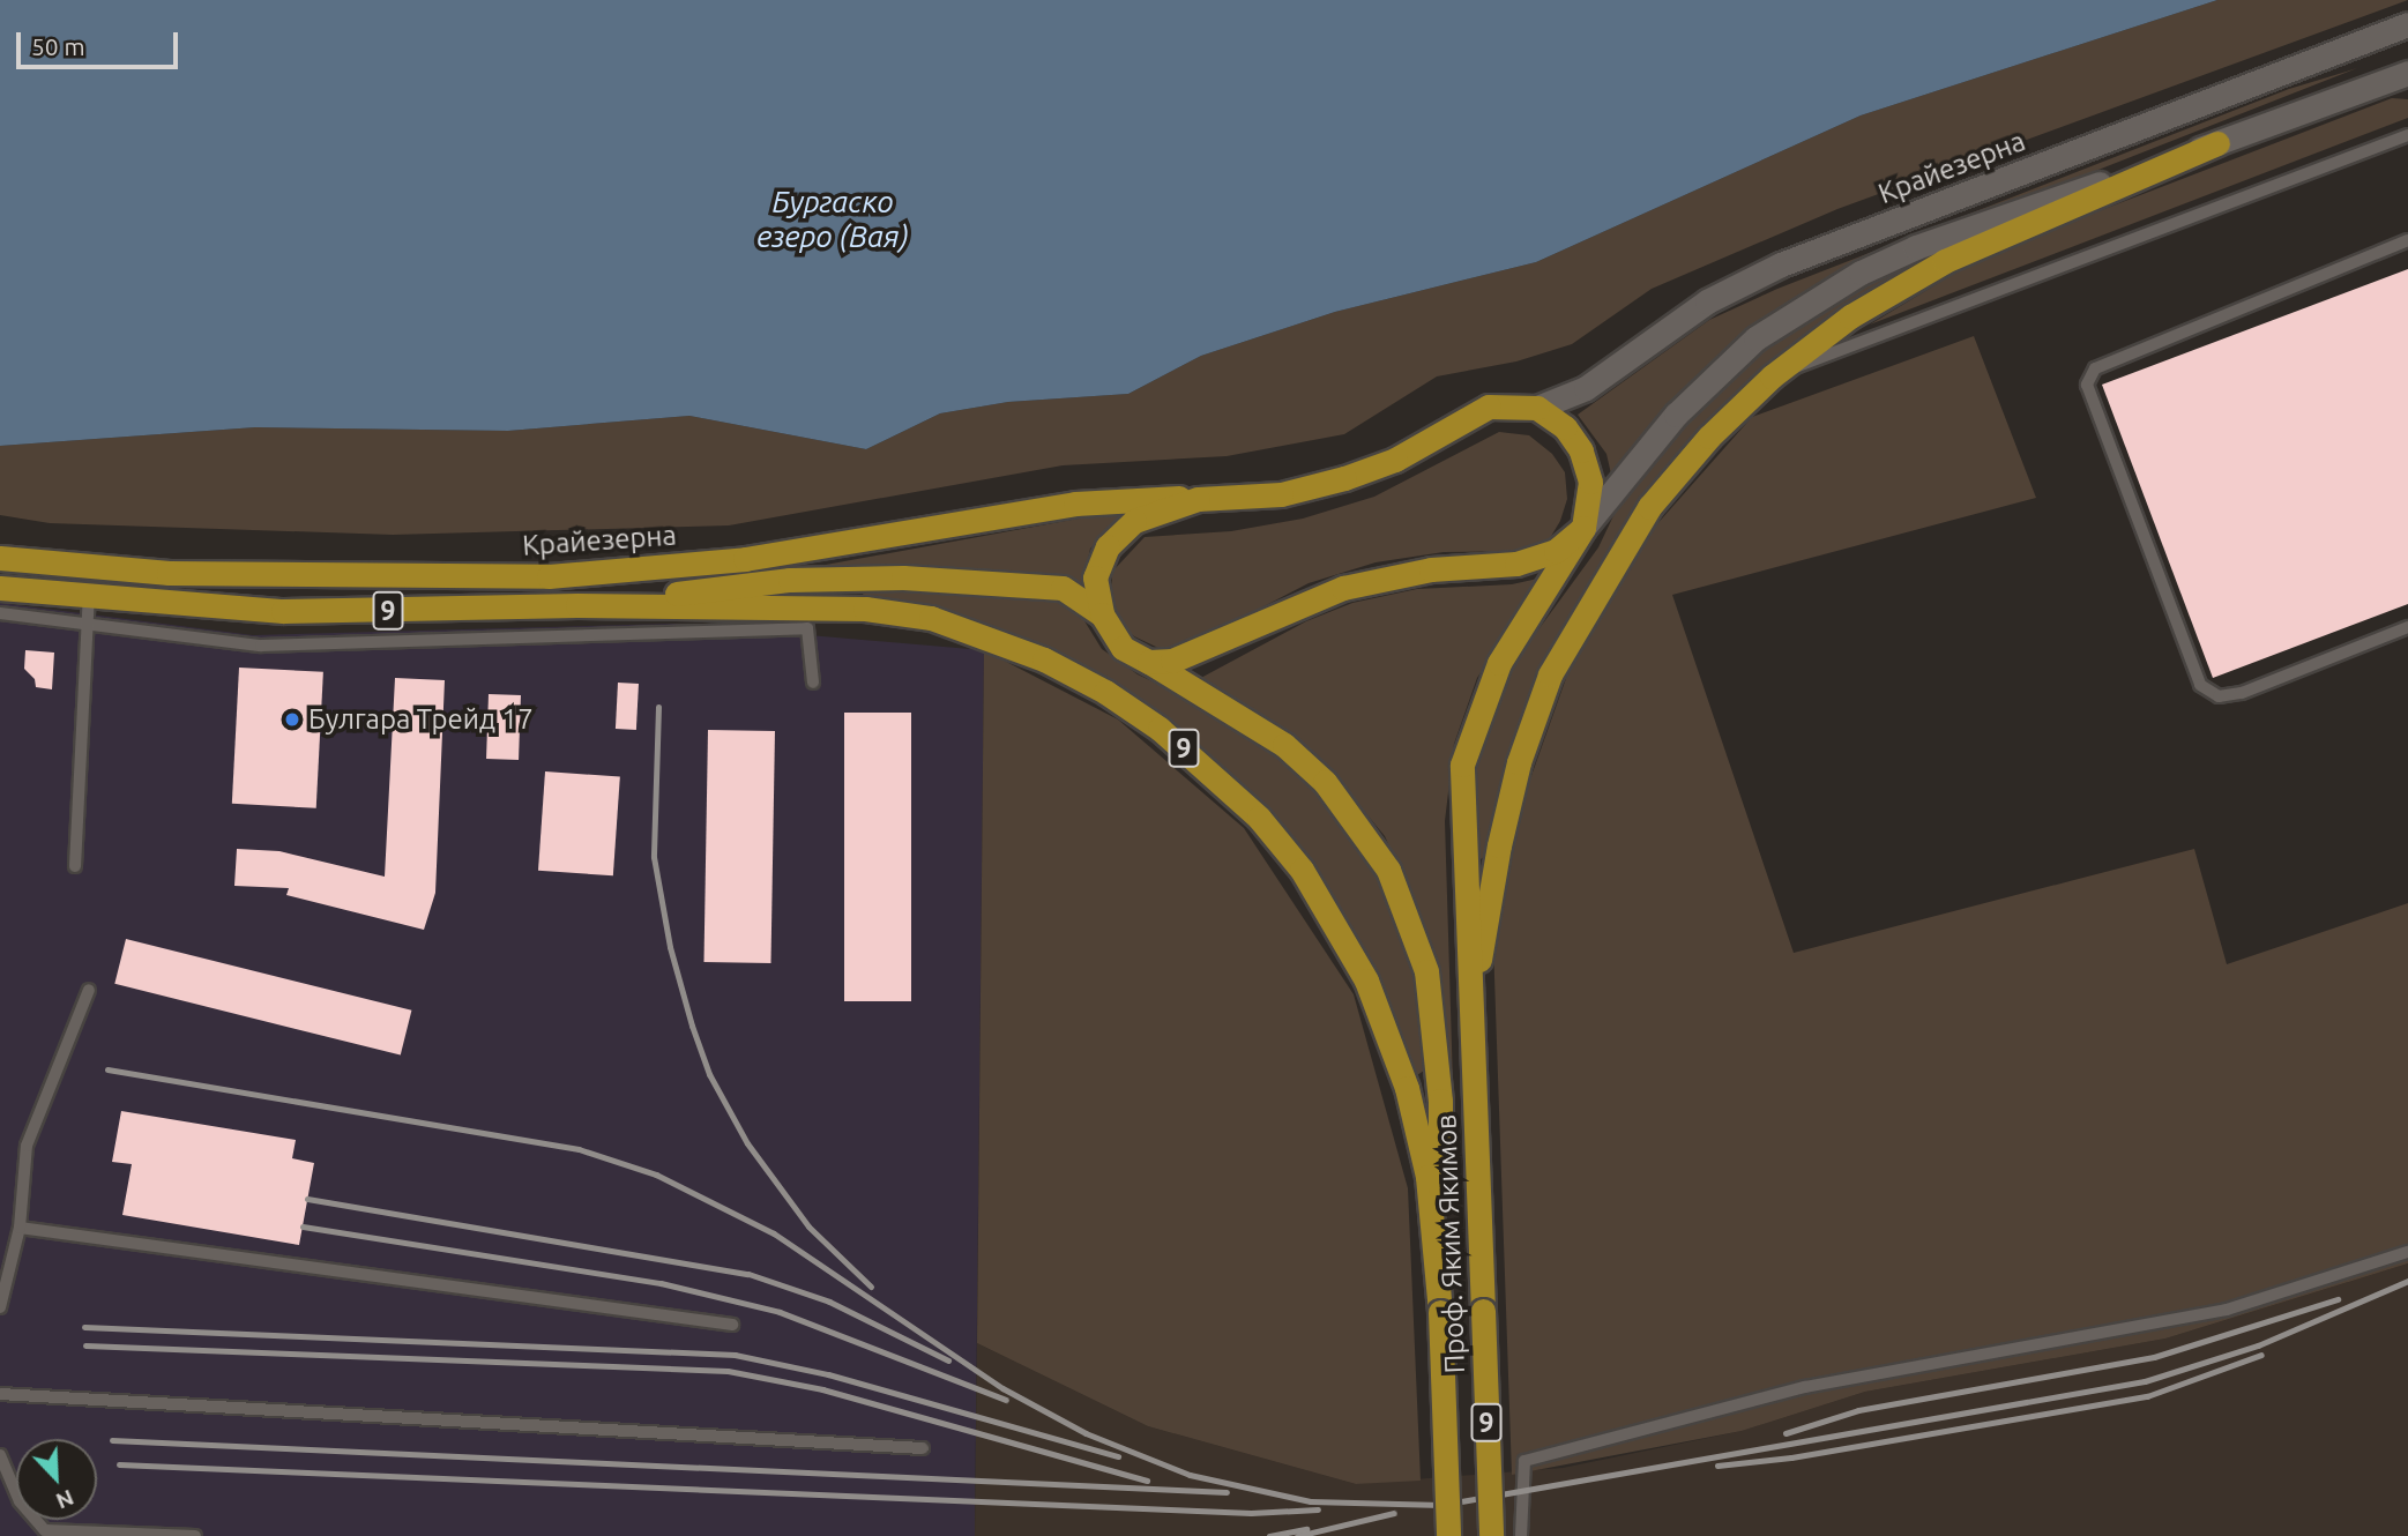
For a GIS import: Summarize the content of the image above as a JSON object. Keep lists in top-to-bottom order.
{
  "streets": {
    "highway": ["Крайезерна", "9", "Проф. Яким Якимов"]
  },
  "crossings": [
    ["Крайезерна", "9"],
    ["9", "Проф. Яким Якимов"]
  ],
  "water": ["Бургаско езеро (Вая)"],
  "places": ["Булгара Трейд 17"],
  "scale_bar": "50 m",
  "north": "bottom right"
}
